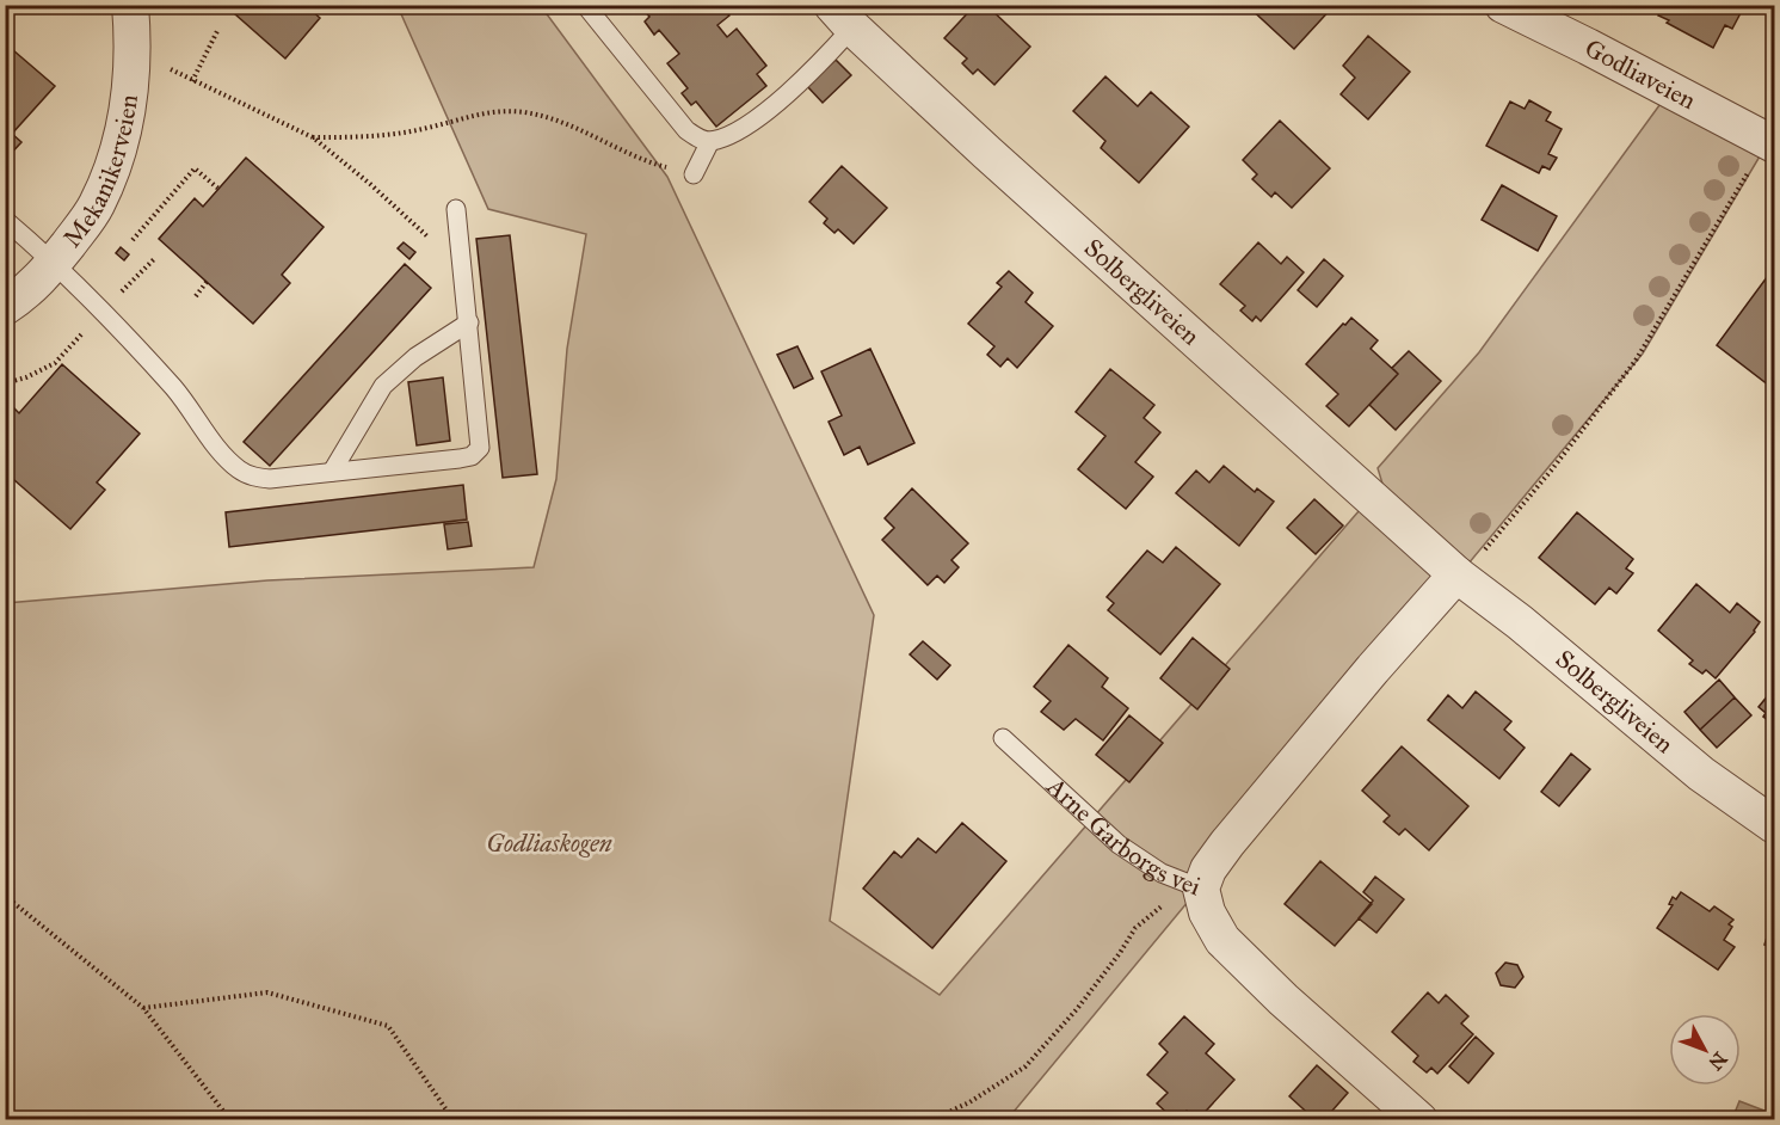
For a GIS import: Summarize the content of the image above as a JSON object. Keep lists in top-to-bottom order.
{
  "streets": {
    "street": [
      "Godliaveien",
      "Mekanikerveien",
      "Solbergliveien",
      "Arne Garborgs vei"
    ]
  },
  "parks": ["Godliaskogen"],
  "north": "bottom right"
}
